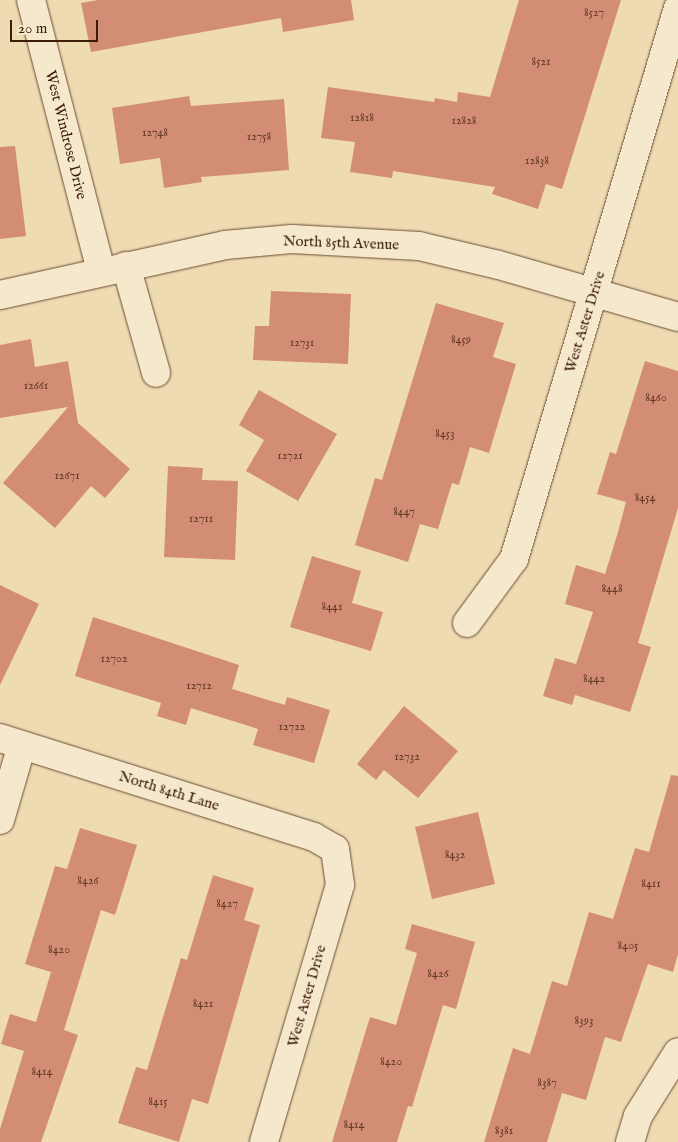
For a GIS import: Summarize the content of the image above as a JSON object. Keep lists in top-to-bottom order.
{
  "streets": {
    "street": [
      "West Windrose Drive",
      "North 85th Avenue",
      "West Aster Drive",
      "North 84th Lane"
    ]
  },
  "crossings": [
    ["West Windrose Drive", "North 85th Avenue"],
    ["North 85th Avenue", "West Aster Drive"],
    ["West Aster Drive", "North 84th Lane"]
  ],
  "house_numbers": [
    "8527",
    "8521",
    "12818",
    "12828",
    "12748",
    "12758",
    "12838",
    "8459",
    "12731",
    "12661",
    "8460",
    "8453",
    "12721",
    "12671",
    "8454",
    "8447",
    "12711",
    "8448",
    "8441",
    "12702",
    "8442",
    "12712",
    "12722",
    "12732",
    "8432",
    "8426",
    "8411",
    "8427",
    "8405",
    "8420",
    "8426",
    "8421",
    "8393",
    "8420",
    "8414",
    "8387",
    "8415",
    "8414",
    "8381"
  ],
  "scale_bar": "20 m"
}
